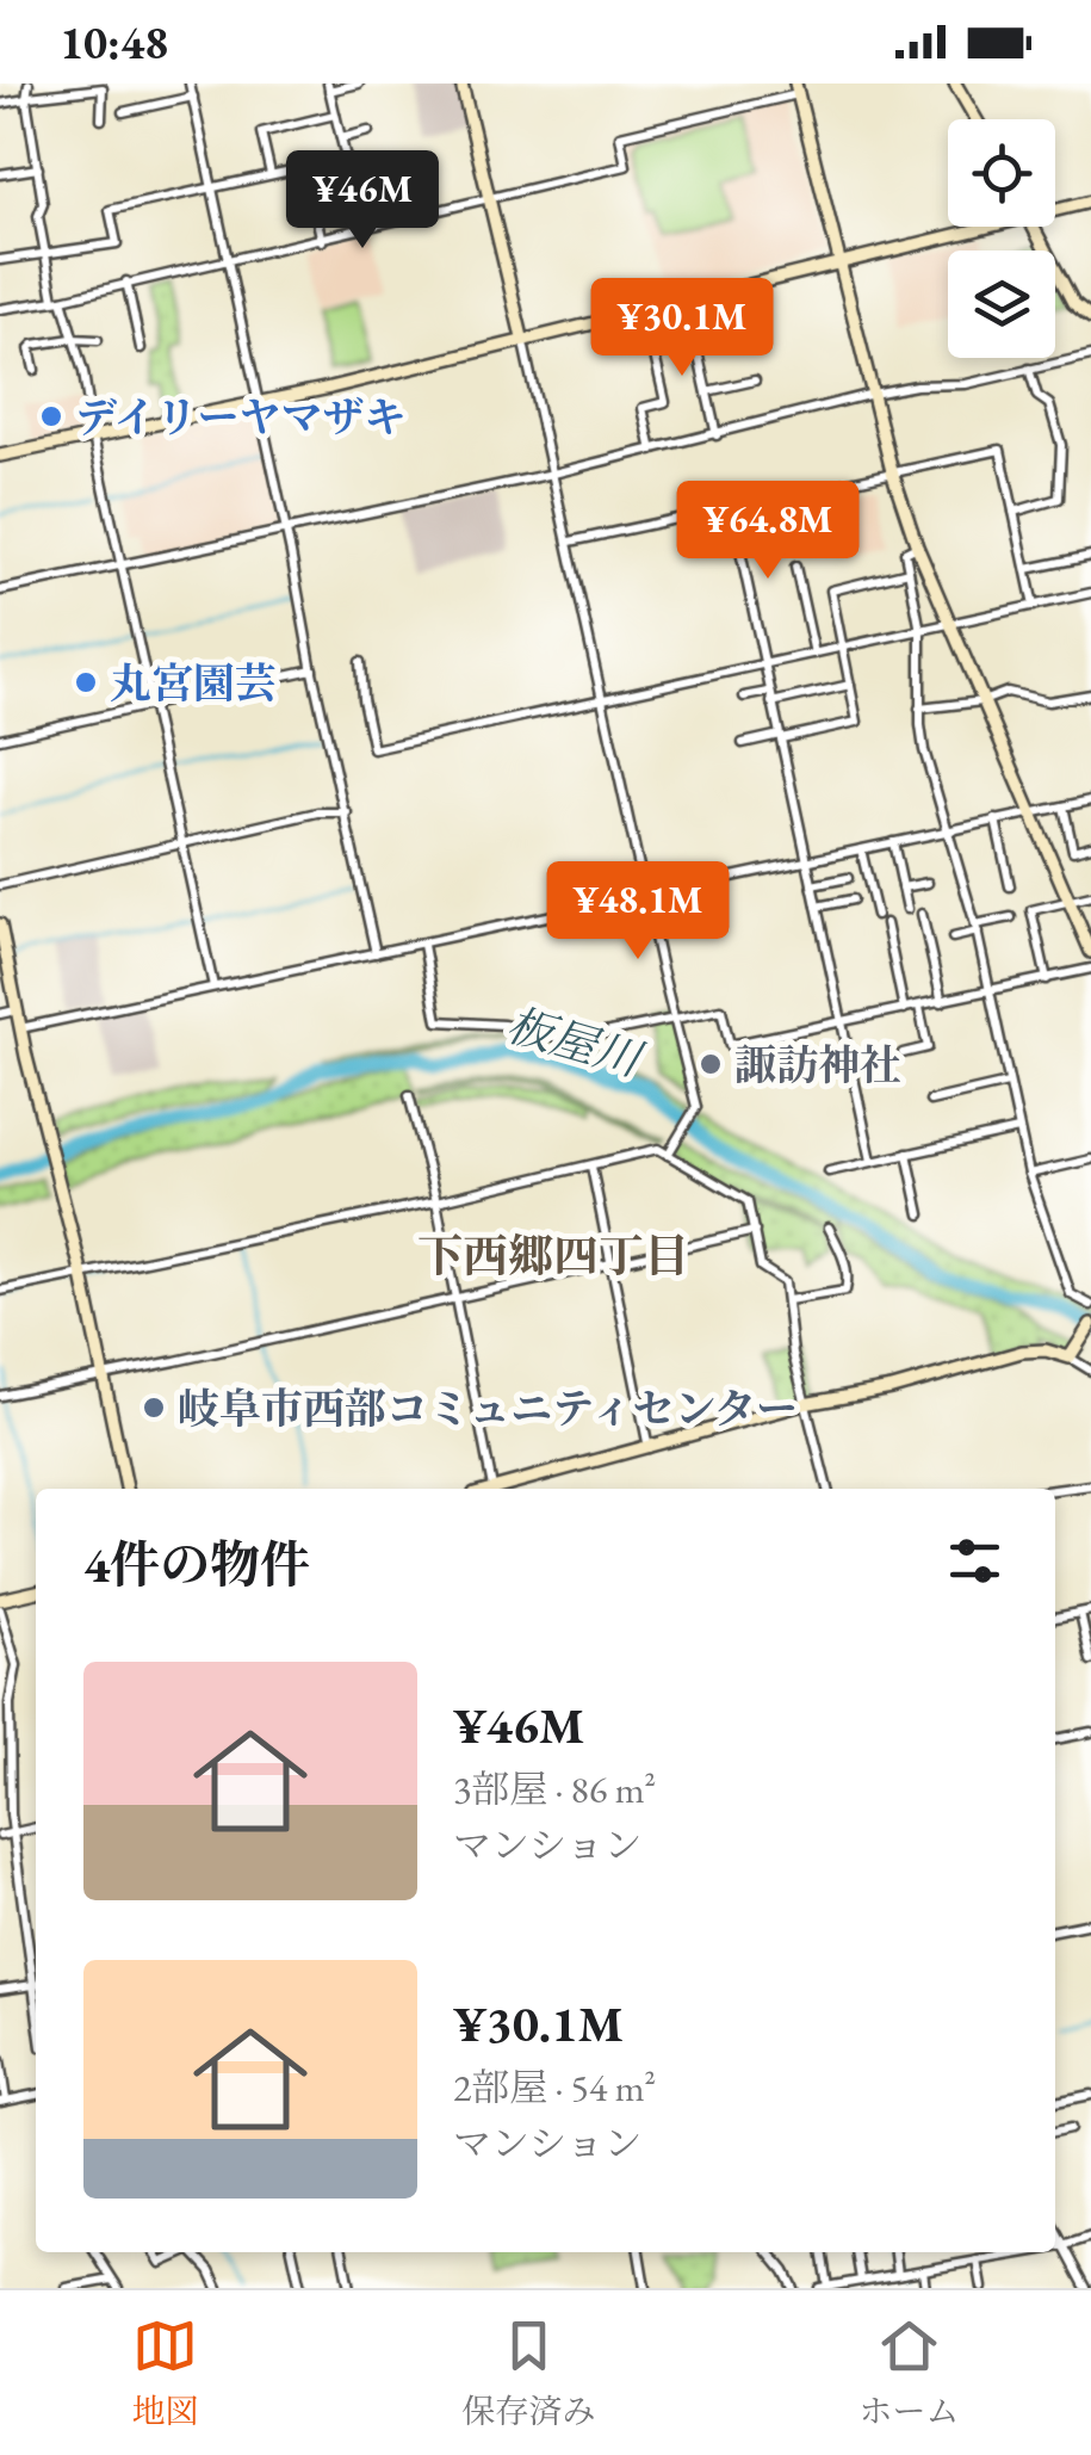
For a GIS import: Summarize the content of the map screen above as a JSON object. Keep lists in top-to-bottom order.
{
  "districts": ["下西郷四丁目"],
  "water": ["板屋川"],
  "places": [
    "デイリーヤマザキ",
    "丸宮園芸",
    "諏訪神社",
    "岐阜市西部コミュニティセンター"
  ],
  "page": {
    "status": "10:48",
    "price": [
      "¥46M",
      "¥30.1M",
      "¥64.8M",
      "¥48.1M"
    ],
    "heading": "4件の物件",
    "list": [
      {
        "name": "¥46M",
        "note": "3部屋 · 86 m² · マンション"
      },
      {
        "name": "¥30.1M",
        "note": "2部屋 · 54 m² · マンション"
      }
    ],
    "tabs": ["地図", "保存済み", "ホーム"]
  }
}
